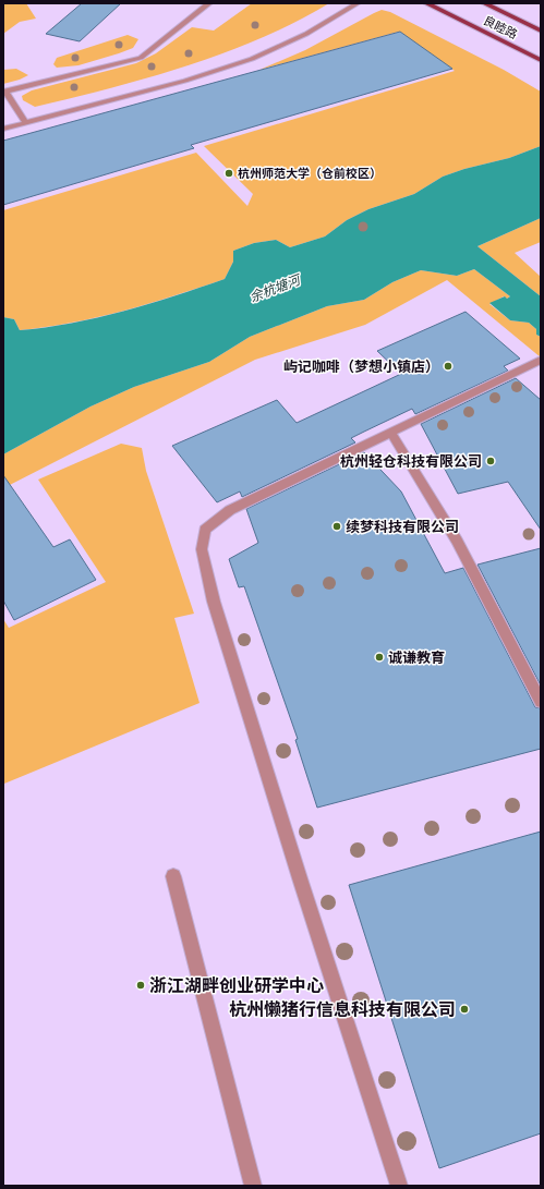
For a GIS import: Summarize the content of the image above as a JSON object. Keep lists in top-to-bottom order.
{
  "streets": {
    "main road": ["良睦路"]
  },
  "water": ["余杭塘河"],
  "places": [
    "杭州师范大学（仓前校区）",
    "屿记咖啡（梦想小镇店）",
    "杭州轻仓科技有限公司",
    "续梦科技有限公司",
    "诚谦教育",
    "浙江湖畔创业研学中心",
    "杭州懒猪行信息科技有限公司"
  ]
}
